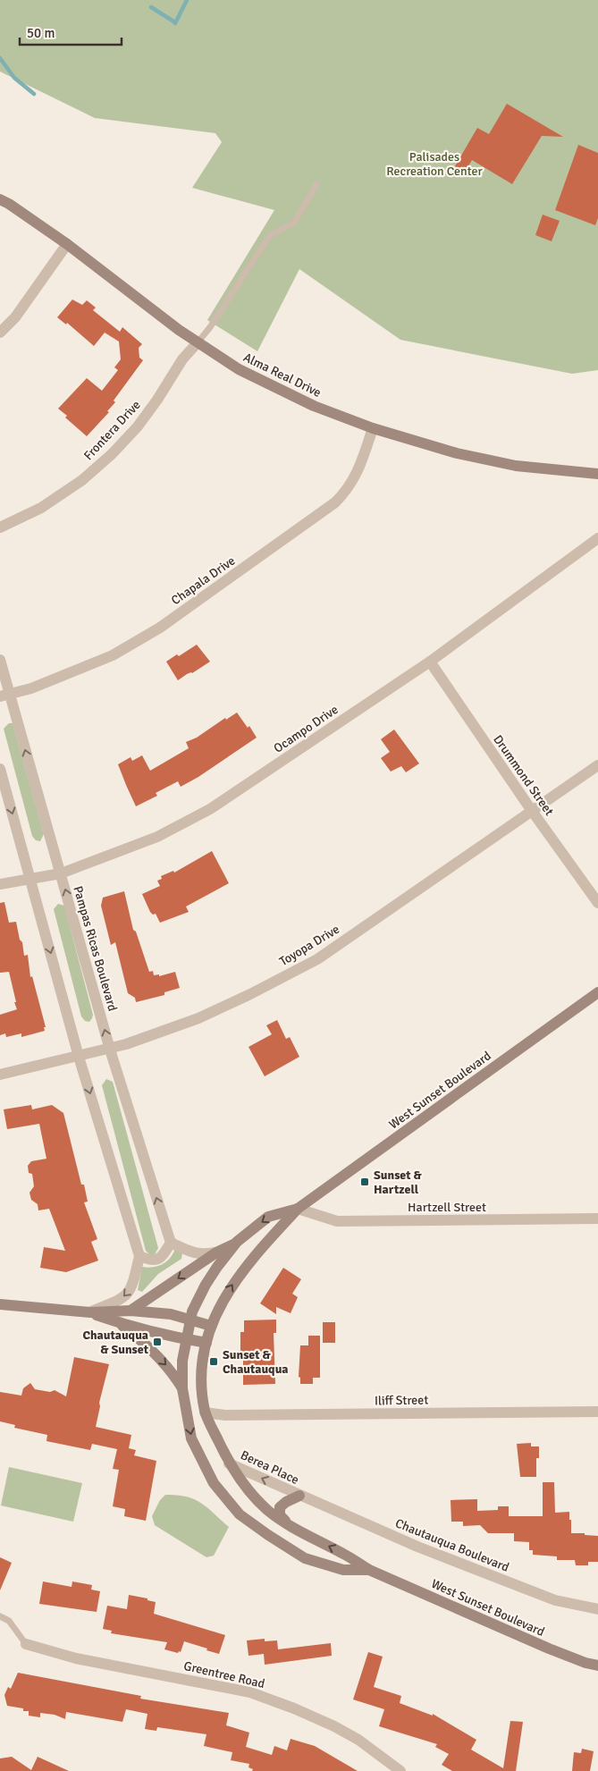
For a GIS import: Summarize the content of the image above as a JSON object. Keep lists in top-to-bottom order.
{
  "streets": {
    "main road": ["Alma Real Drive", "West Sunset Boulevard"],
    "street": [
      "Frontera Drive",
      "Chapala Drive",
      "Ocampo Drive",
      "Drummond Street",
      "Toyopa Drive",
      "Pampas Ricas Boulevard",
      "Hartzell Street",
      "Iliff Street",
      "Berea Place",
      "Chautauqua Boulevard",
      "Greentree Road"
    ]
  },
  "crossings": [
    ["Alma Real Drive", "Frontera Drive"],
    ["Alma Real Drive", "Chapala Drive"],
    ["Chapala Drive", "Pampas Ricas Boulevard"],
    ["Ocampo Drive", "Drummond Street"],
    ["Ocampo Drive", "Pampas Ricas Boulevard"],
    ["Drummond Street", "Toyopa Drive"],
    ["Toyopa Drive", "Pampas Ricas Boulevard"],
    ["West Sunset Boulevard", "Hartzell Street"],
    ["West Sunset Boulevard", "Iliff Street"],
    ["West Sunset Boulevard", "Berea Place"],
    ["Berea Place", "Chautauqua Boulevard"]
  ],
  "one_way": ["Berea Place"],
  "parks": ["Palisades Recreation Center"],
  "places": {
    "transit": ["Sunset & Hartzell", "Chautauqua & Sunset", "Sunset & Chautauqua"]
  },
  "scale_bar": "50 m"
}
